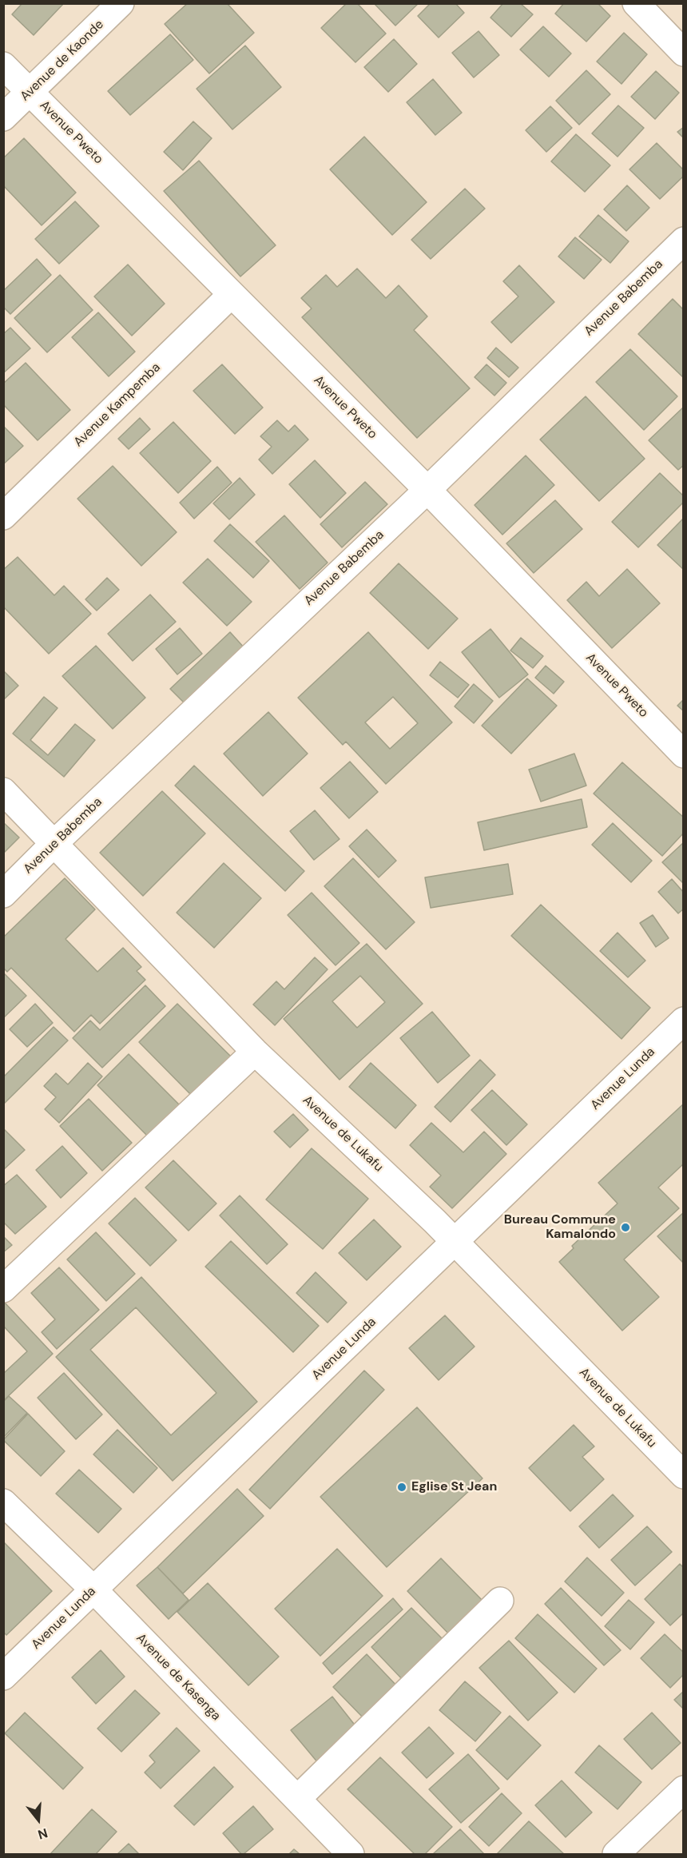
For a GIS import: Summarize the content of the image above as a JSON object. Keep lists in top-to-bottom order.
{
  "streets": {
    "street": [
      "Avenue de Kaonde",
      "Avenue Pweto",
      "Avenue Babemba",
      "Avenue Kampemba",
      "Avenue Lunda",
      "Avenue de Lukafu",
      "Avenue de Kasenga"
    ]
  },
  "crossings": [
    ["Avenue de Kaonde", "Avenue Pweto"],
    ["Avenue Pweto", "Avenue Babemba"],
    ["Avenue Pweto", "Avenue Kampemba"],
    ["Avenue Babemba", "Avenue de Lukafu"],
    ["Avenue Lunda", "Avenue de Lukafu"],
    ["Avenue Lunda", "Avenue de Kasenga"]
  ],
  "places": ["Bureau Commune Kamalondo", "Eglise St Jean"],
  "north": "bottom"
}
